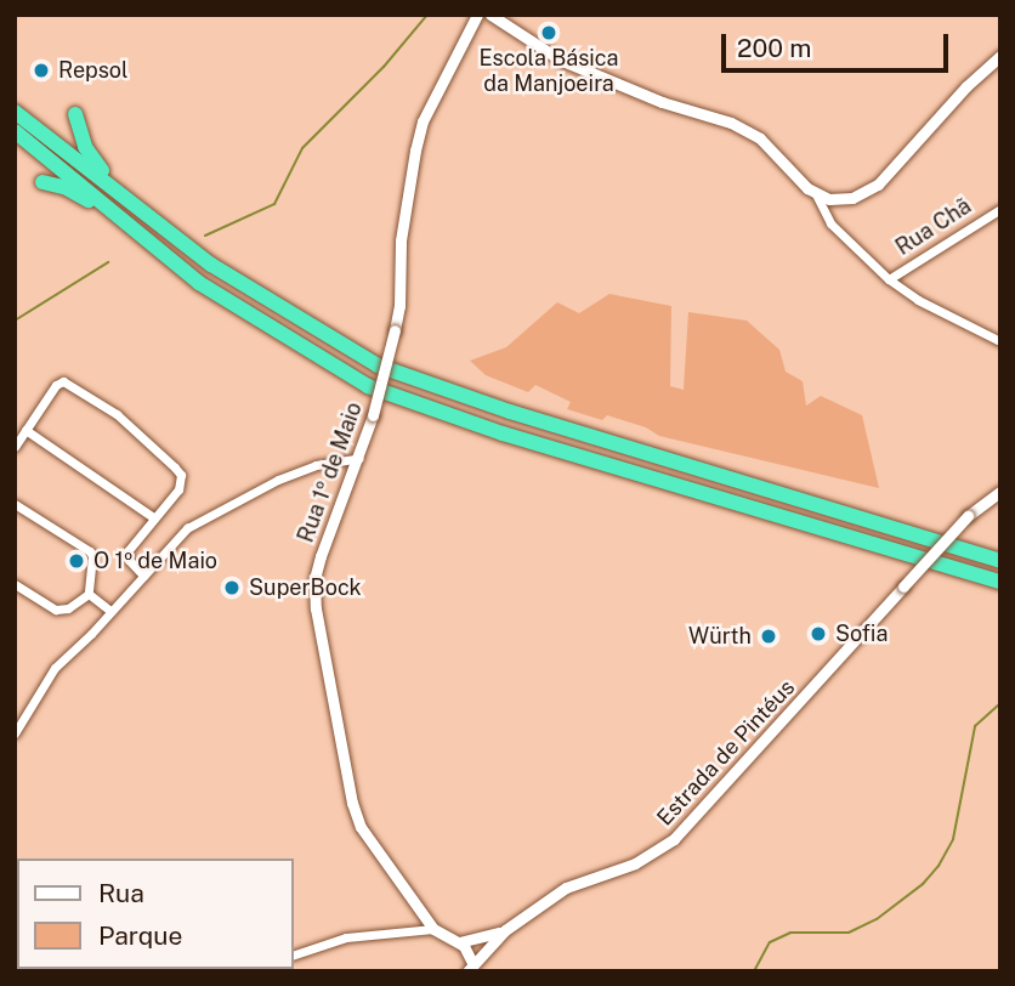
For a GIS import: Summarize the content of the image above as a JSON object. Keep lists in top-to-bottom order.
{
  "streets": {
    "street": ["Rua Chã", "Rua 1º de Maio", "Estrada de Pintéus"]
  },
  "crossings": [
    ["Rua 1º de Maio", "Estrada de Pintéus"]
  ],
  "places": [
    "Escola Básica da Manjoeira",
    "Repsol",
    "O 1º de Maio",
    "SuperBock",
    "Sofia",
    "Würth"
  ],
  "legend": ["Rua", "Parque"],
  "scale_bar": "200 m"
}
